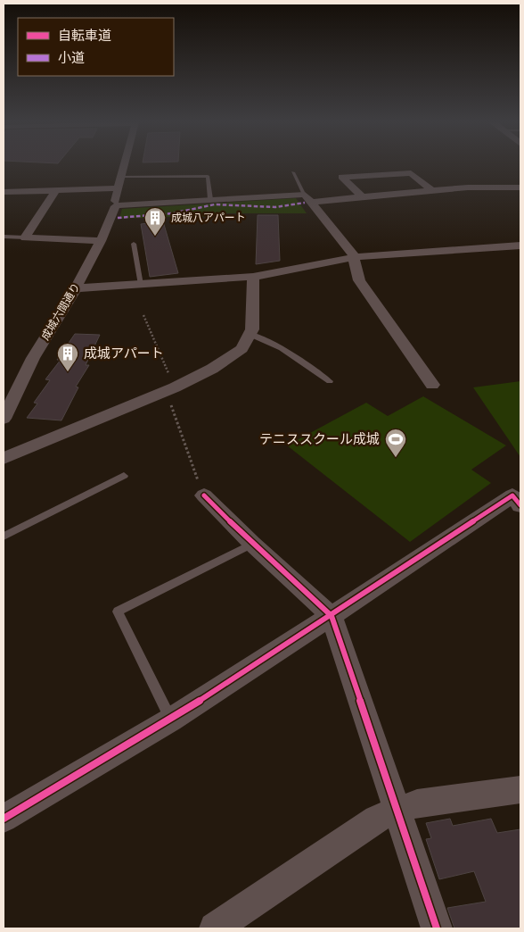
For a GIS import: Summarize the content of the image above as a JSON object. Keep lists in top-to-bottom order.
{
  "streets": {
    "street": ["成城六間通り"]
  },
  "places": {
    "building": ["成城八アパート", "成城アパート"],
    "sports": ["テニススクール成城"]
  },
  "legend": ["自転車道", "小道"]
}
